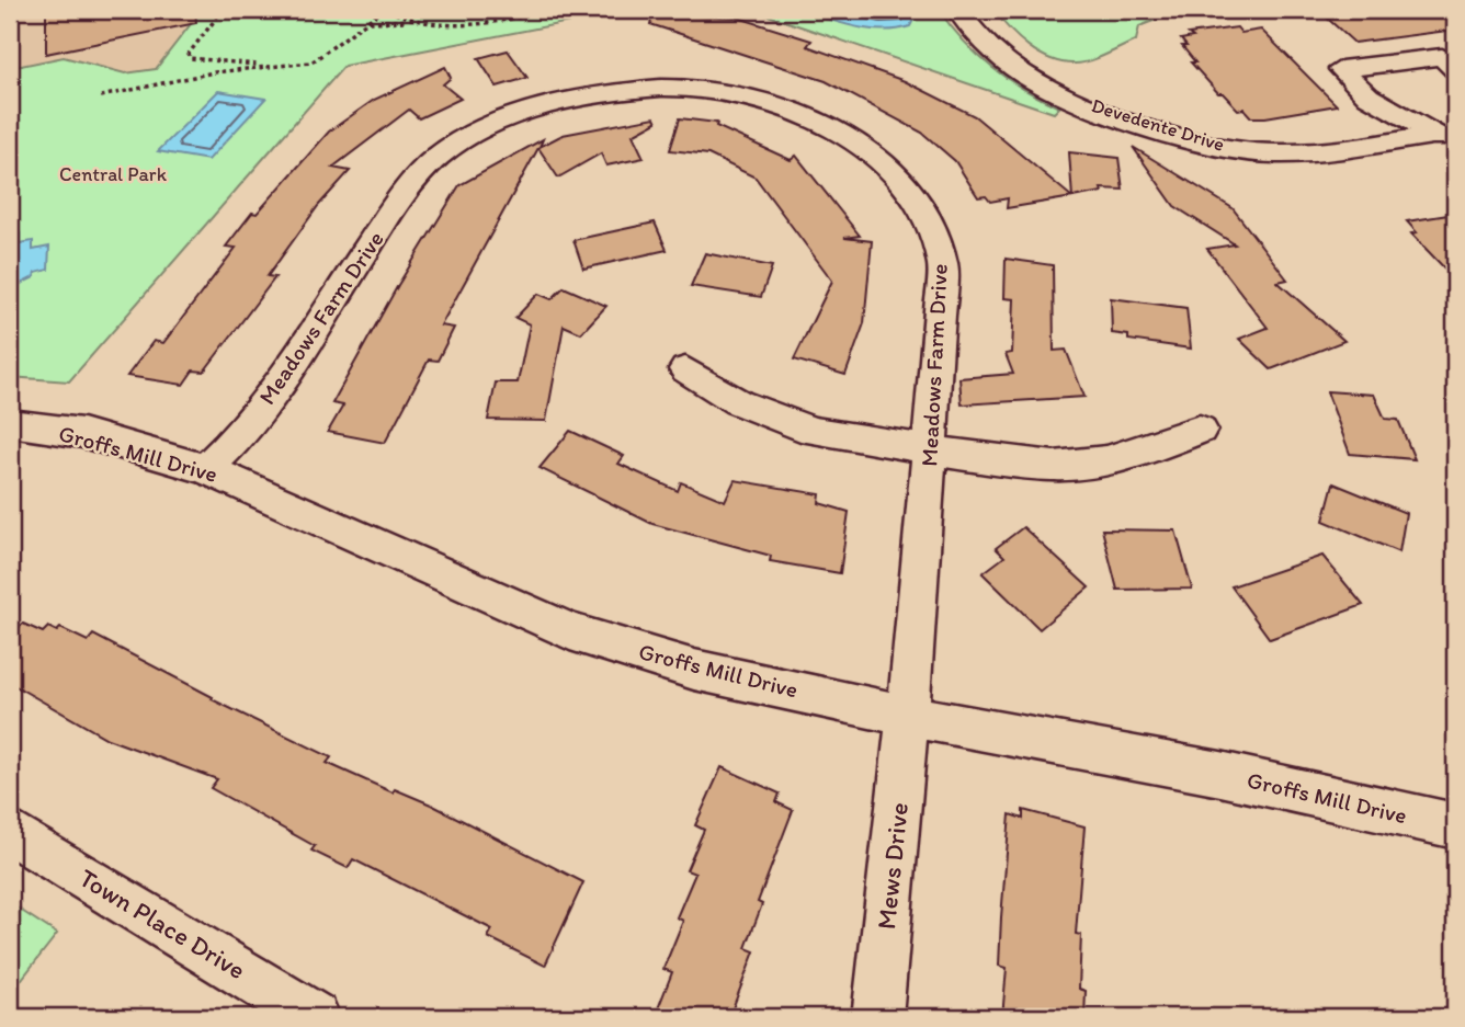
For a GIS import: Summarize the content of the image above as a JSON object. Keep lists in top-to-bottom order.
{
  "streets": {
    "street": [
      "Devedente Drive",
      "Meadows Farm Drive",
      "Groffs Mill Drive",
      "Mews Drive",
      "Town Place Drive"
    ]
  },
  "crossings": [
    ["Meadows Farm Drive", "Groffs Mill Drive"],
    ["Meadows Farm Drive", "Mews Drive"],
    ["Groffs Mill Drive", "Mews Drive"]
  ],
  "parks": ["Central Park"]
}
